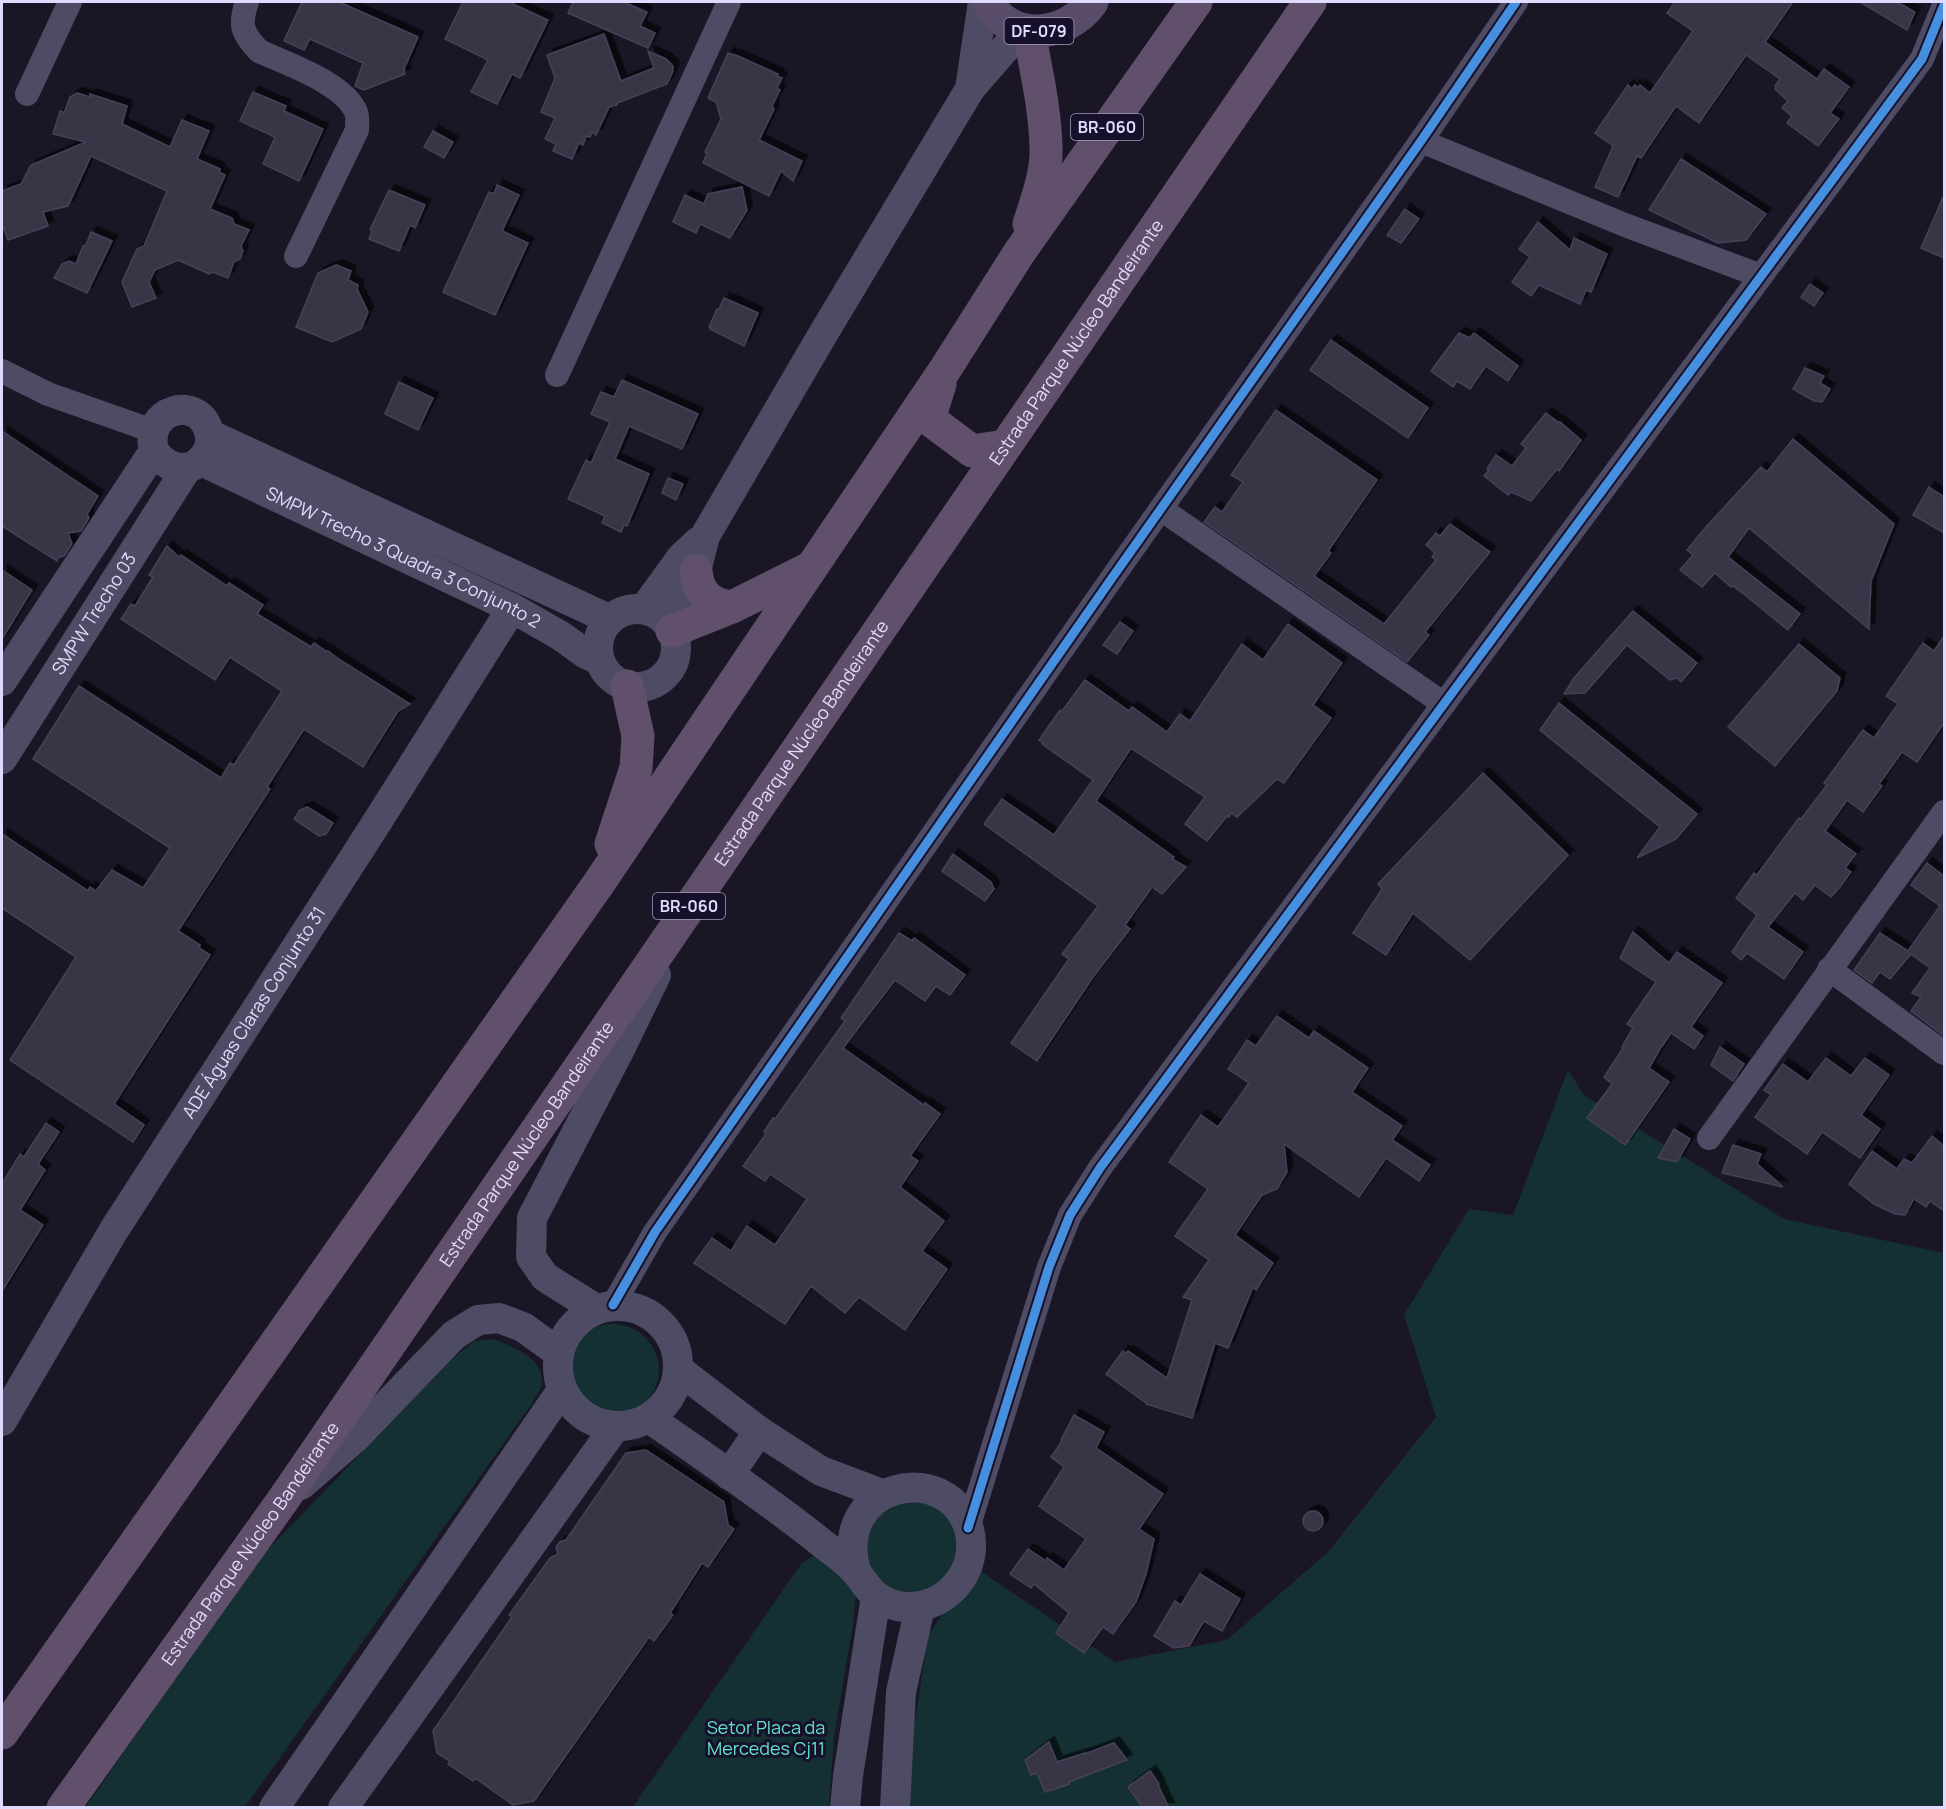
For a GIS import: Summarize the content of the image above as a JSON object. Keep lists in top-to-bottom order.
{
  "streets": {
    "highway": ["BR-060", "Estrada Parque Núcleo Bandeirante"],
    "main road": ["DF-079"],
    "street": ["SMPW Trecho 3 Quadra 3 Conjunto 2", "SMPW Trecho 03", "ADE Águas Claras Conjunto 31"]
  },
  "crossings": [
    ["SMPW Trecho 3 Quadra 3 Conjunto 2", "SMPW Trecho 03"],
    ["SMPW Trecho 3 Quadra 3 Conjunto 2", "ADE Águas Claras Conjunto 31"]
  ],
  "parks": ["Setor Placa da Mercedes Cj11"]
}
